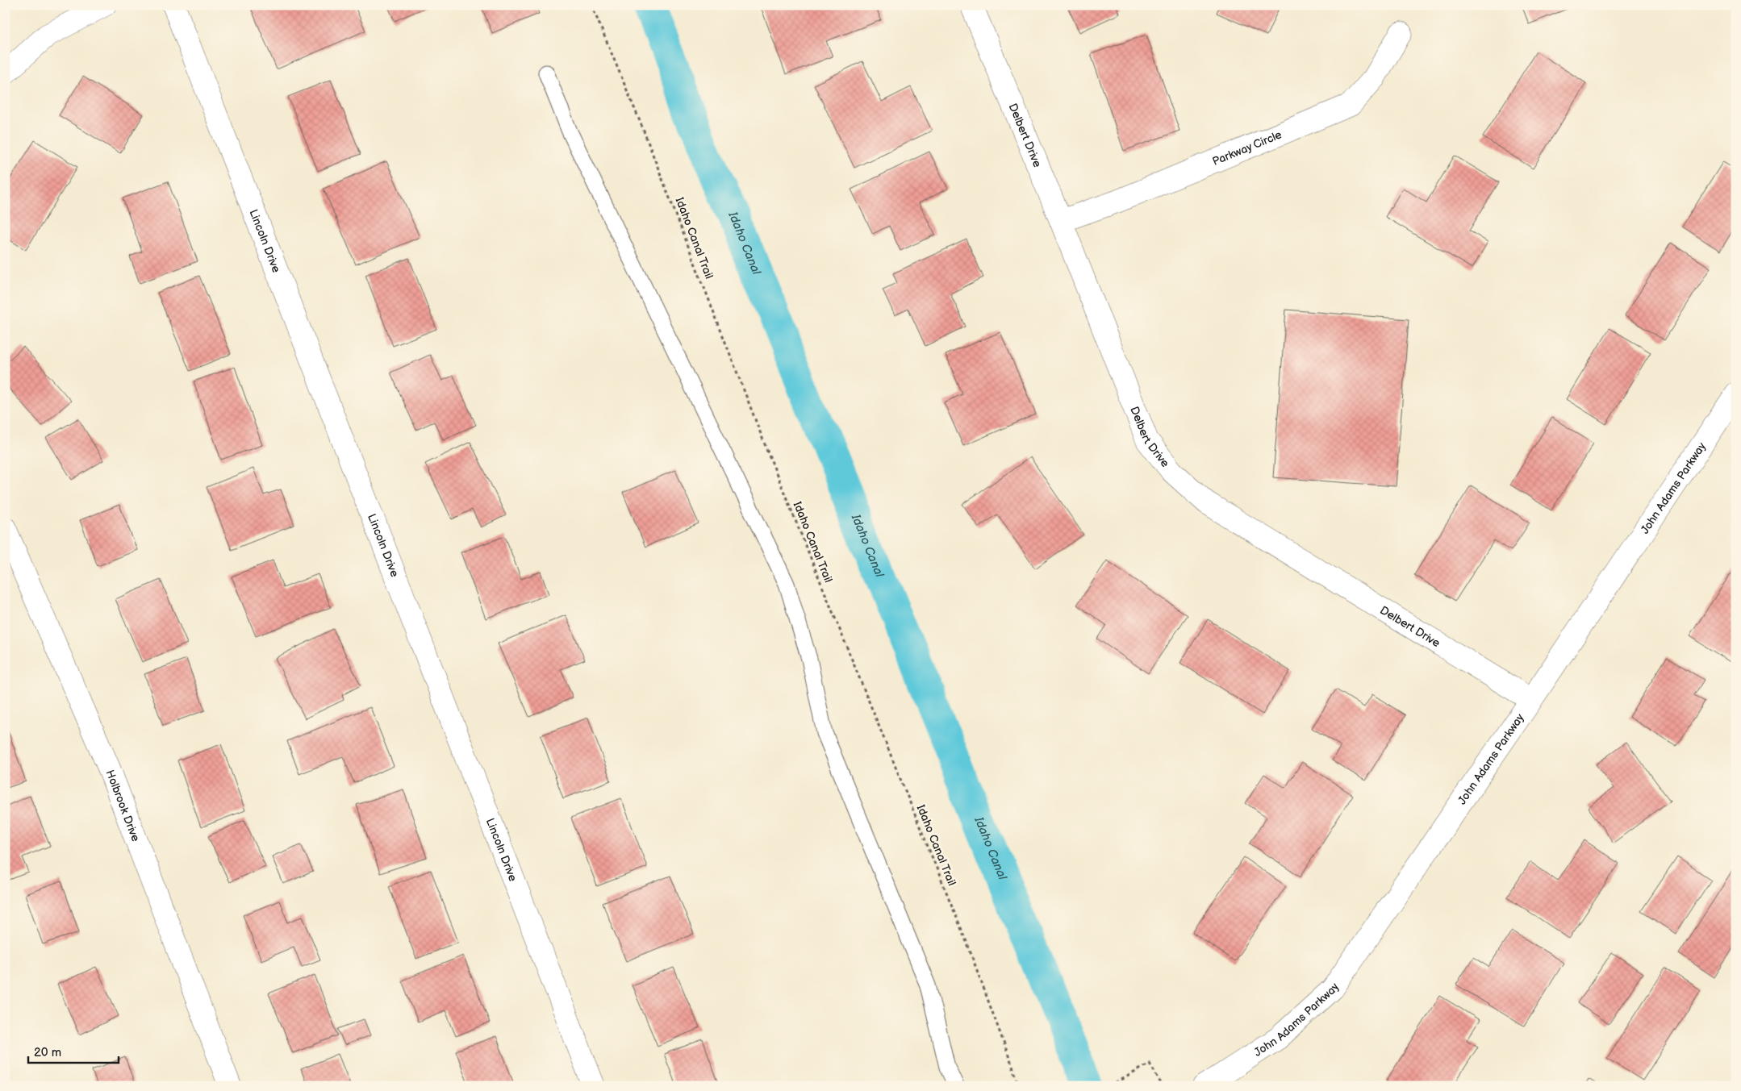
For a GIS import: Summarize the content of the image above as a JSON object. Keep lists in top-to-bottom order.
{
  "streets": {
    "street": [
      "Delbert Drive",
      "Parkway Circle",
      "Lincoln Drive",
      "John Adams Parkway",
      "Holbrook Drive"
    ],
    "path": ["Idaho Canal Trail"]
  },
  "crossings": [
    ["Delbert Drive", "Parkway Circle"],
    ["Delbert Drive", "John Adams Parkway"]
  ],
  "water": ["Idaho Canal"],
  "scale_bar": "20 m"
}
